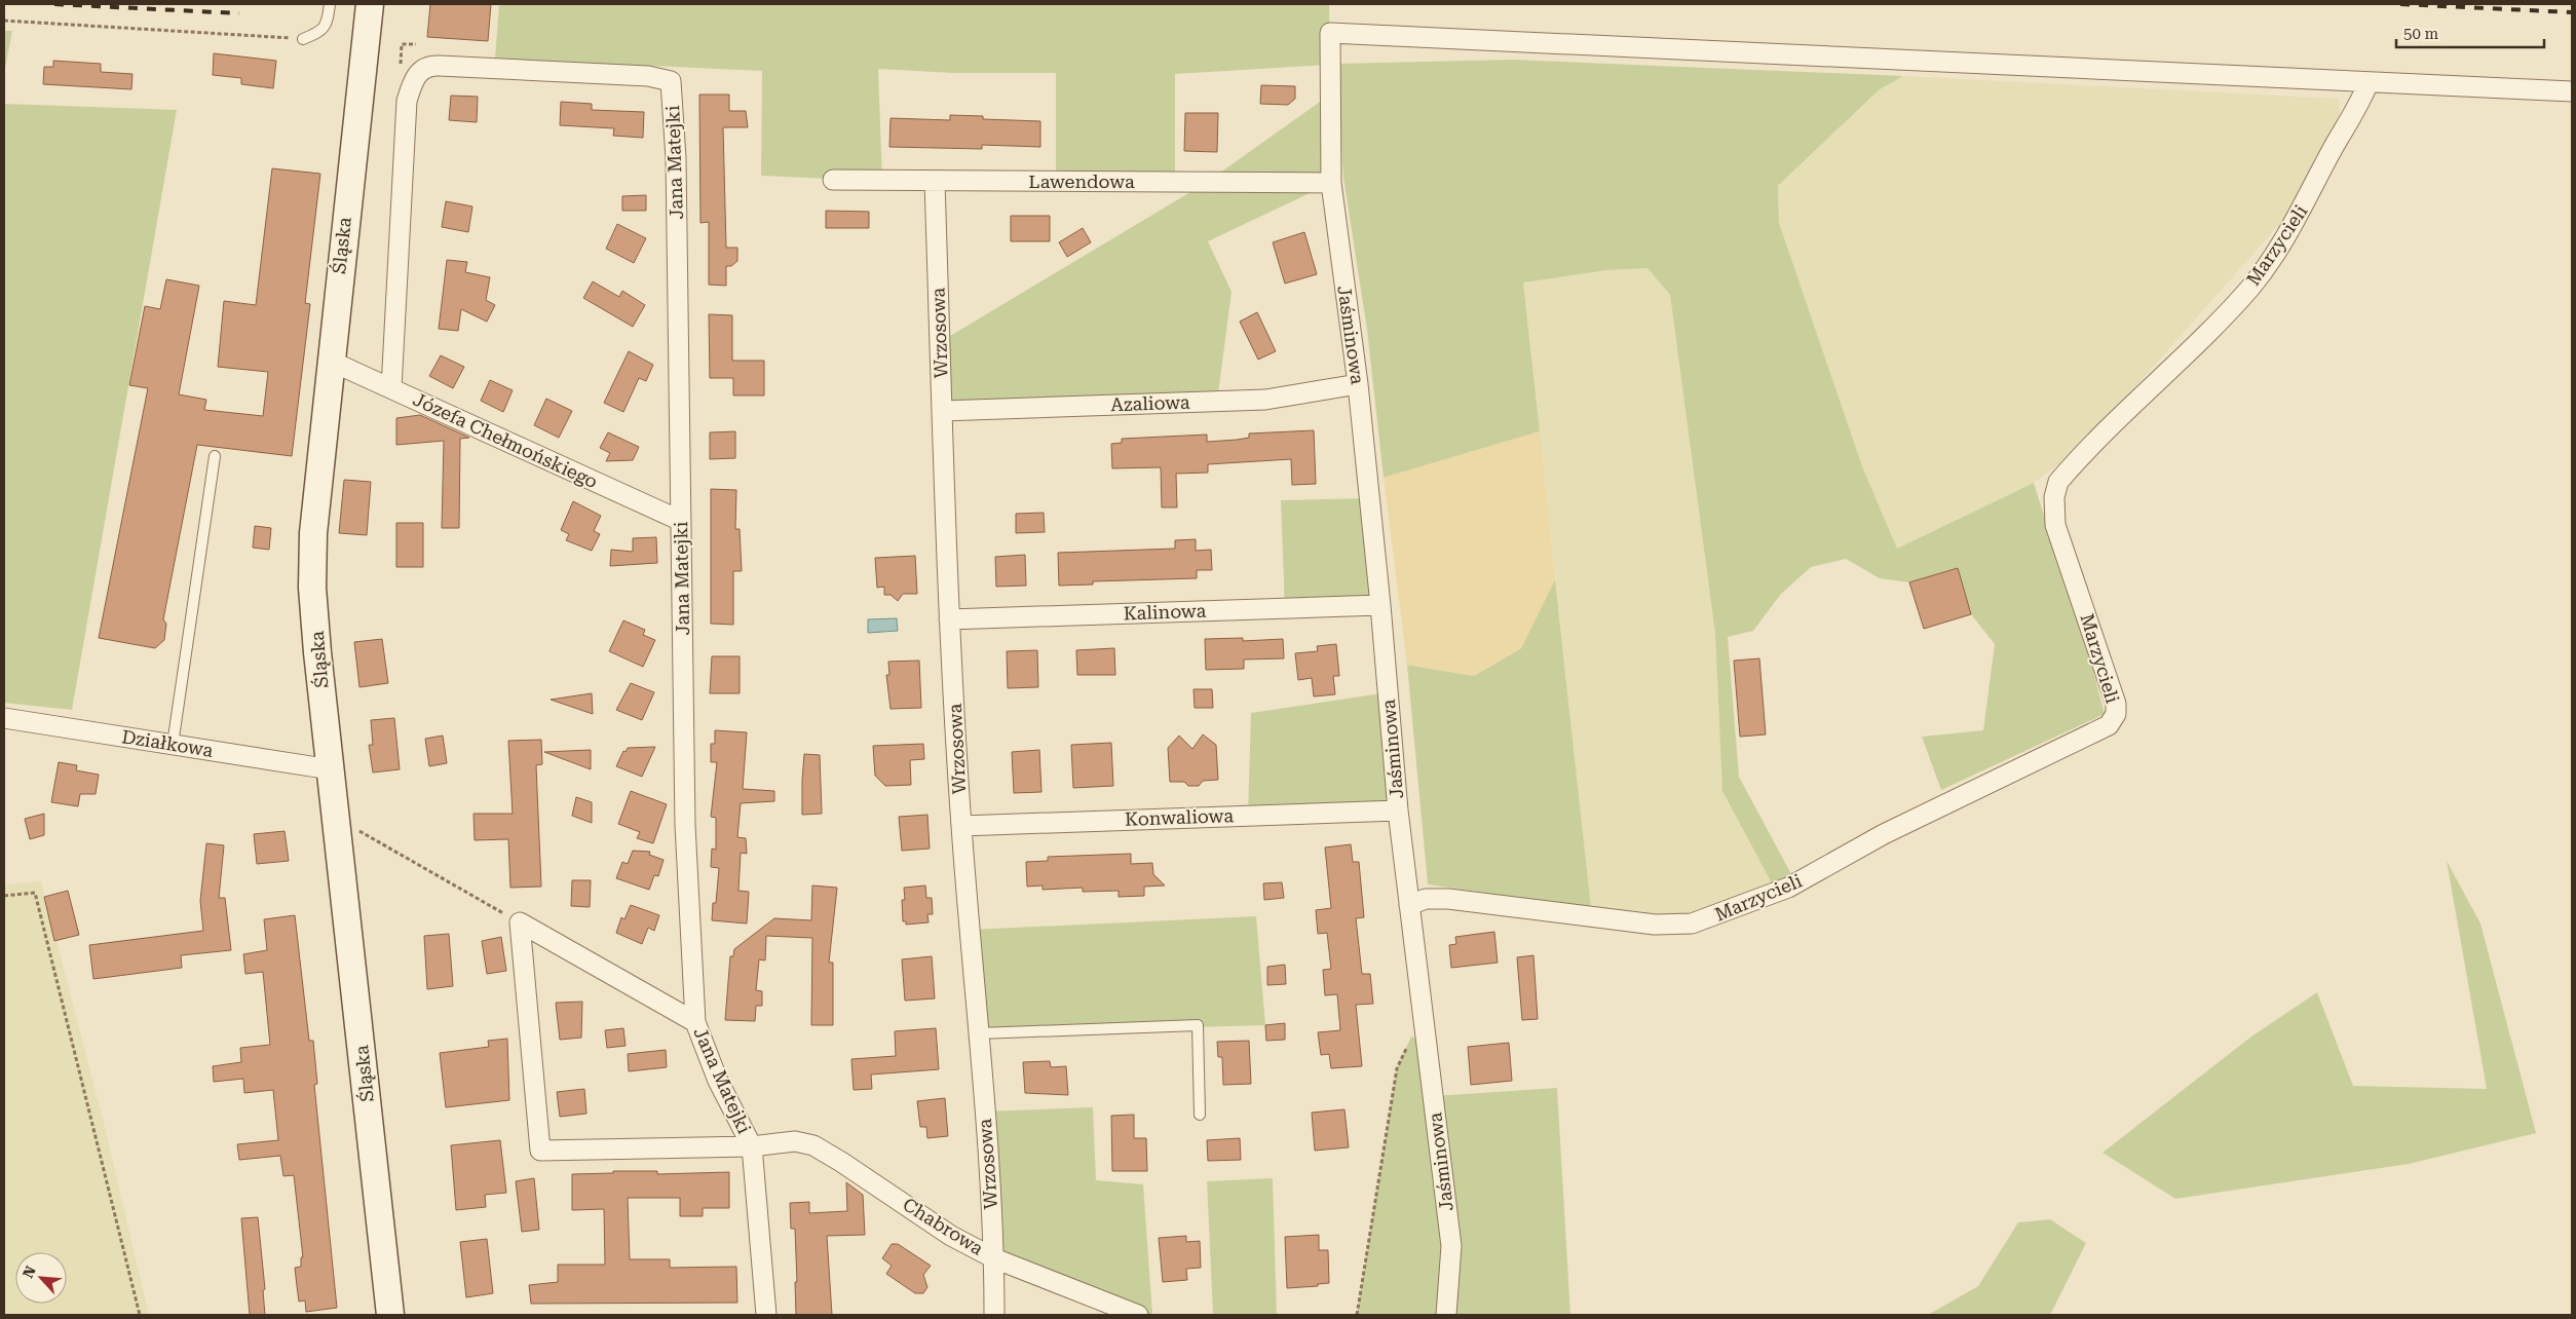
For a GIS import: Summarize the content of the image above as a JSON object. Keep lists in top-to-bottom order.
{
  "streets": {
    "street": [
      "Jana Matejki",
      "Lawendowa",
      "Śląska",
      "Marzycieli",
      "Wrzosowa",
      "Jaśminowa",
      "Azaliowa",
      "Józefa Chełmońskiego",
      "Kalinowa",
      "Działkowa",
      "Konwaliowa",
      "Chabrowa"
    ]
  },
  "crossings": [
    ["Jana Matejki", "Józefa Chełmońskiego"],
    ["Jana Matejki", "Chabrowa"],
    ["Lawendowa", "Wrzosowa"],
    ["Lawendowa", "Jaśminowa"],
    ["Śląska", "Józefa Chełmońskiego"],
    ["Śląska", "Działkowa"],
    ["Marzycieli", "Jaśminowa"],
    ["Wrzosowa", "Azaliowa"],
    ["Wrzosowa", "Kalinowa"],
    ["Wrzosowa", "Konwaliowa"],
    ["Wrzosowa", "Chabrowa"],
    ["Jaśminowa", "Azaliowa"],
    ["Jaśminowa", "Kalinowa"],
    ["Jaśminowa", "Konwaliowa"]
  ],
  "scale_bar": "50 m",
  "north": "top left"
}
